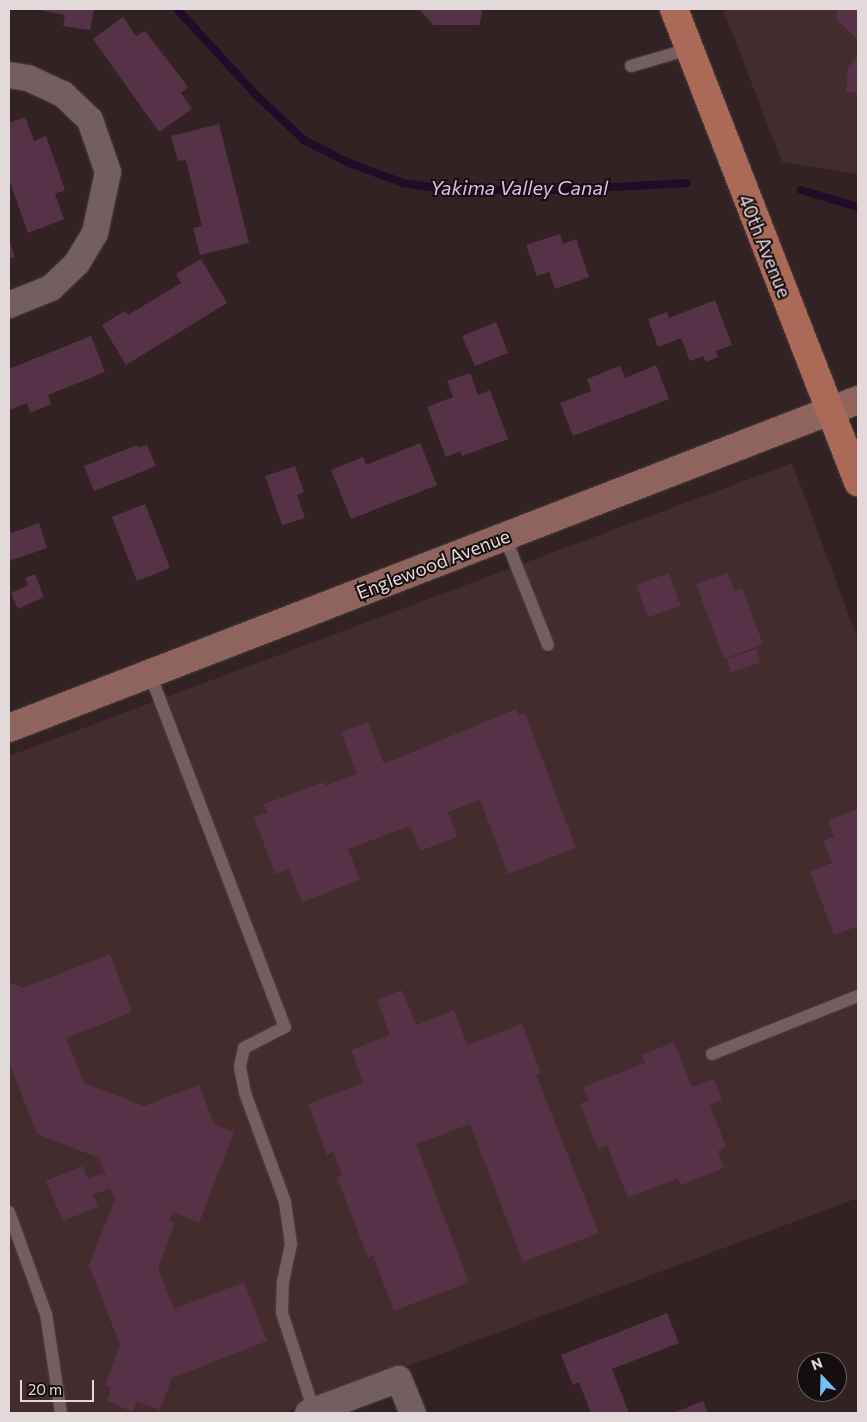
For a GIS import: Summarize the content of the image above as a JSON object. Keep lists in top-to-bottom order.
{
  "streets": {
    "main road": ["40th Avenue"],
    "street": ["Englewood Avenue"]
  },
  "crossings": [
    ["40th Avenue", "Englewood Avenue"]
  ],
  "water": ["Yakima Valley Canal"],
  "scale_bar": "20 m",
  "north": "top"
}
